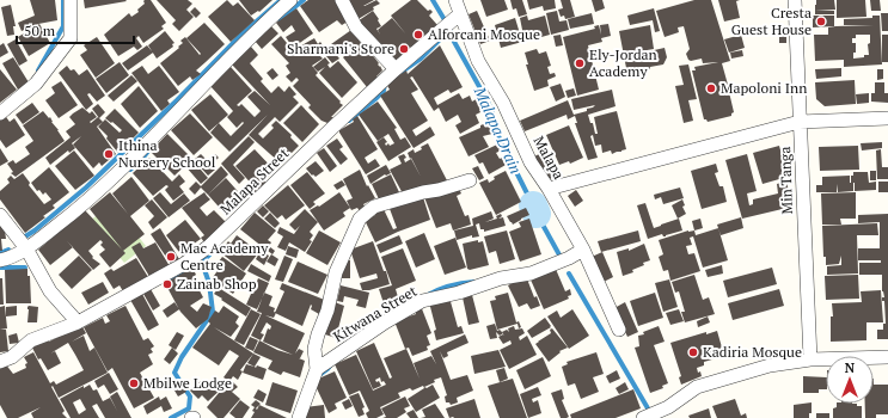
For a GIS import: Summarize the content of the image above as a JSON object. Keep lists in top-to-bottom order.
{
  "streets": {
    "street": [
      "Malapa",
      "Min Tanga",
      "Malapa Street",
      "Kitwana Street"
    ]
  },
  "crossings": [
    ["Malapa", "Kitwana Street"]
  ],
  "water": ["Malapa Drain"],
  "places": [
    "Cresta Guest House",
    "Alforcani Mosque",
    "Sharmani's Store",
    "Ely-Jordan Academy",
    "Mapoloni Inn",
    "Ithina Nursery School",
    "Mac Academy Centre",
    "Zainab Shop",
    "Kadiria Mosque",
    "Mbilwe Lodge"
  ],
  "scale_bar": "50 m",
  "north": "top"
}
